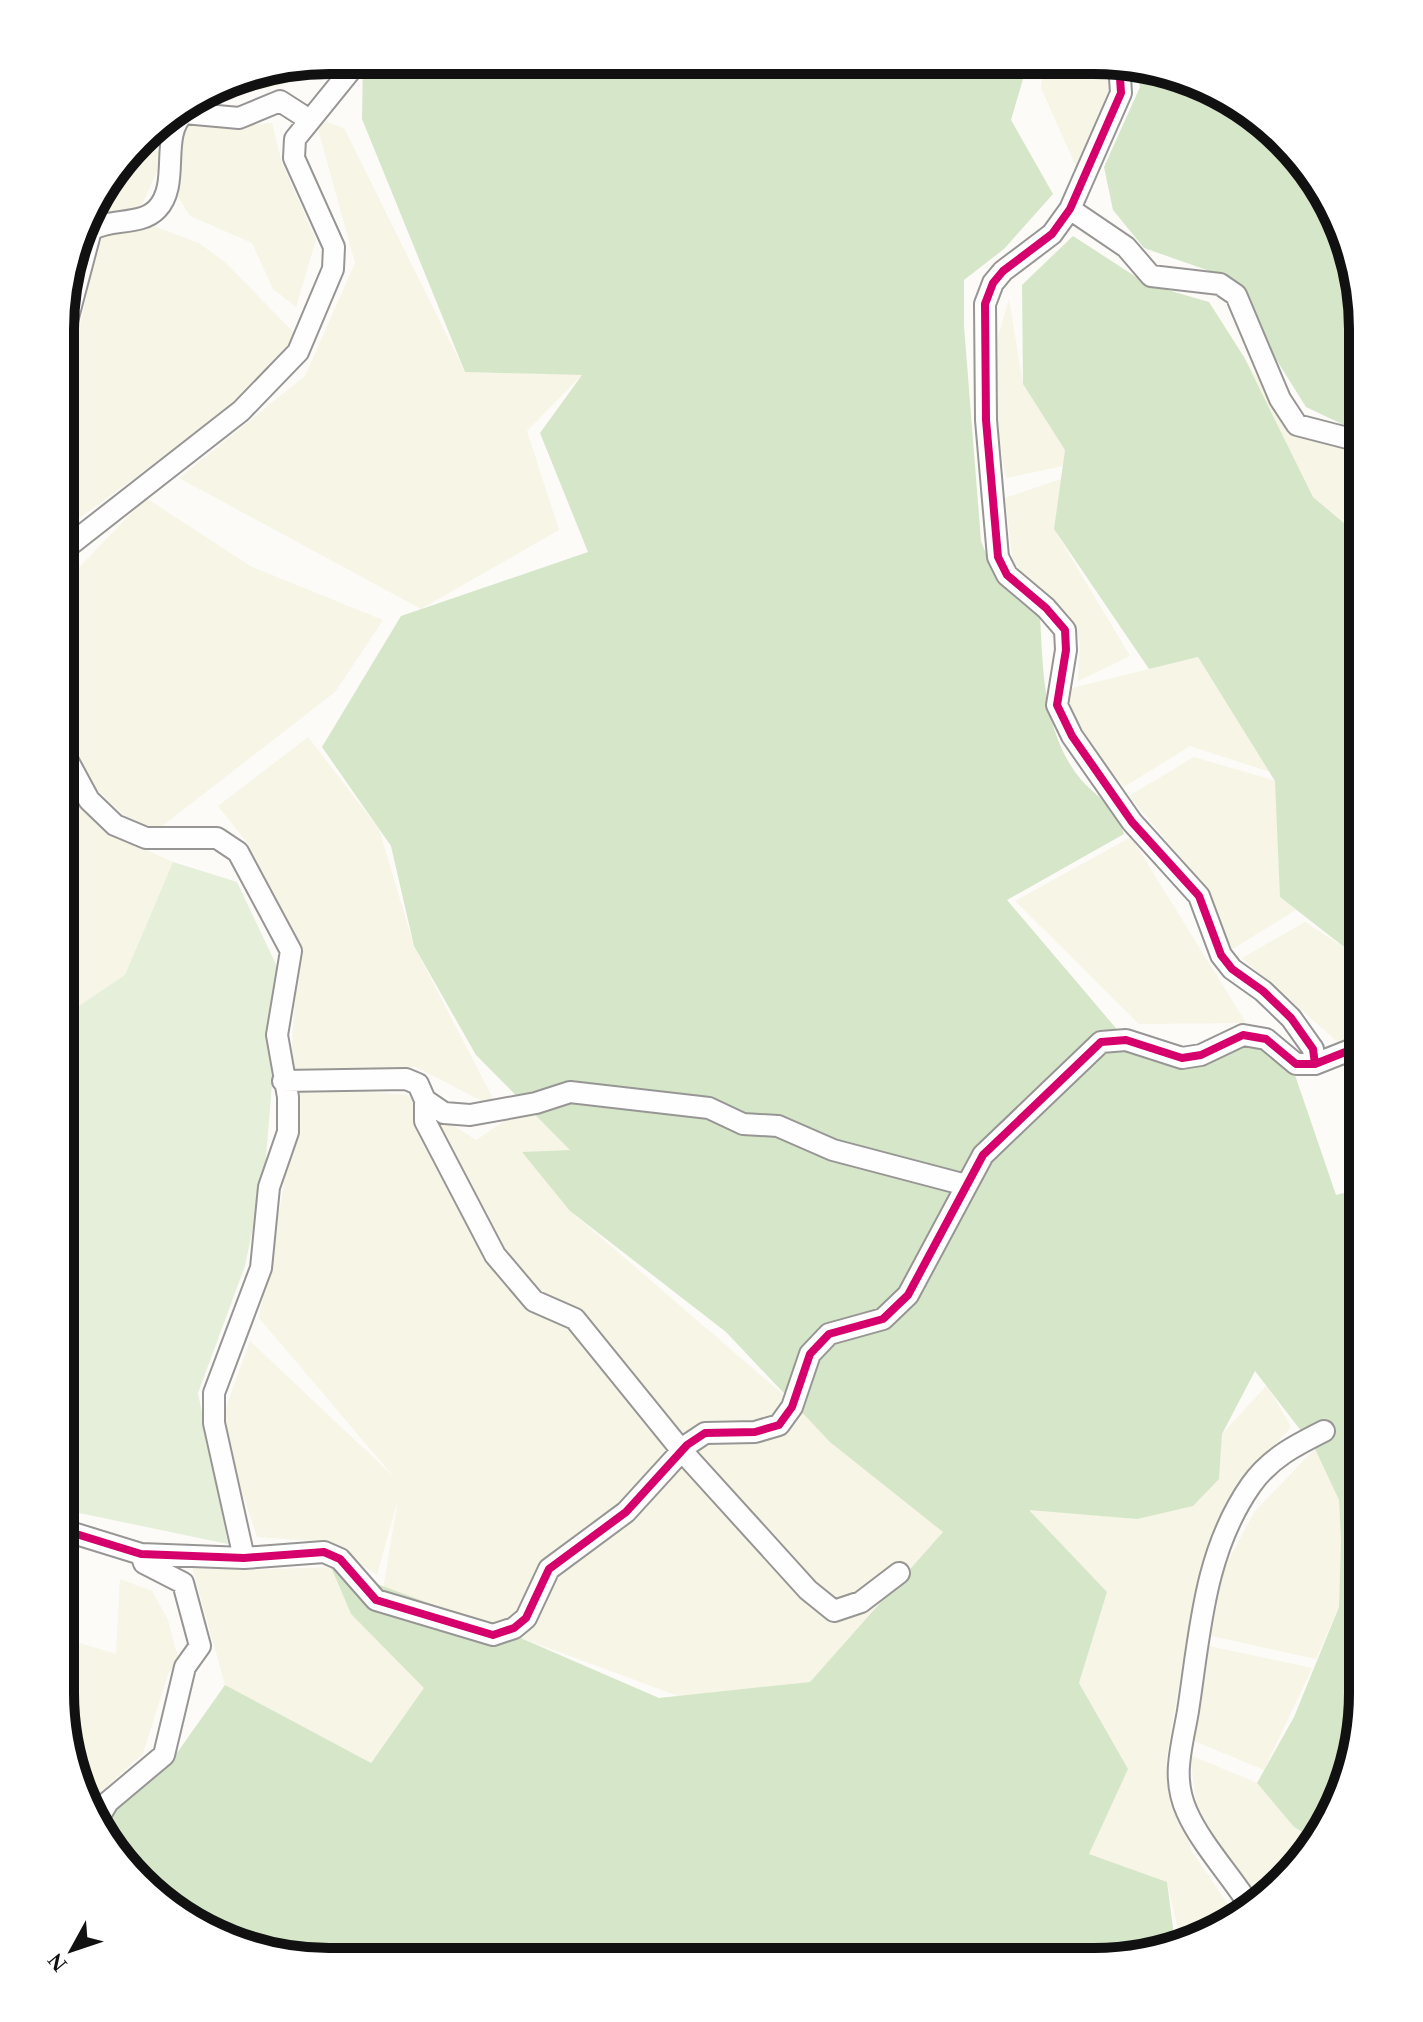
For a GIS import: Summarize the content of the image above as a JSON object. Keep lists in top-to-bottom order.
{
  "north": "bottom left"
}
